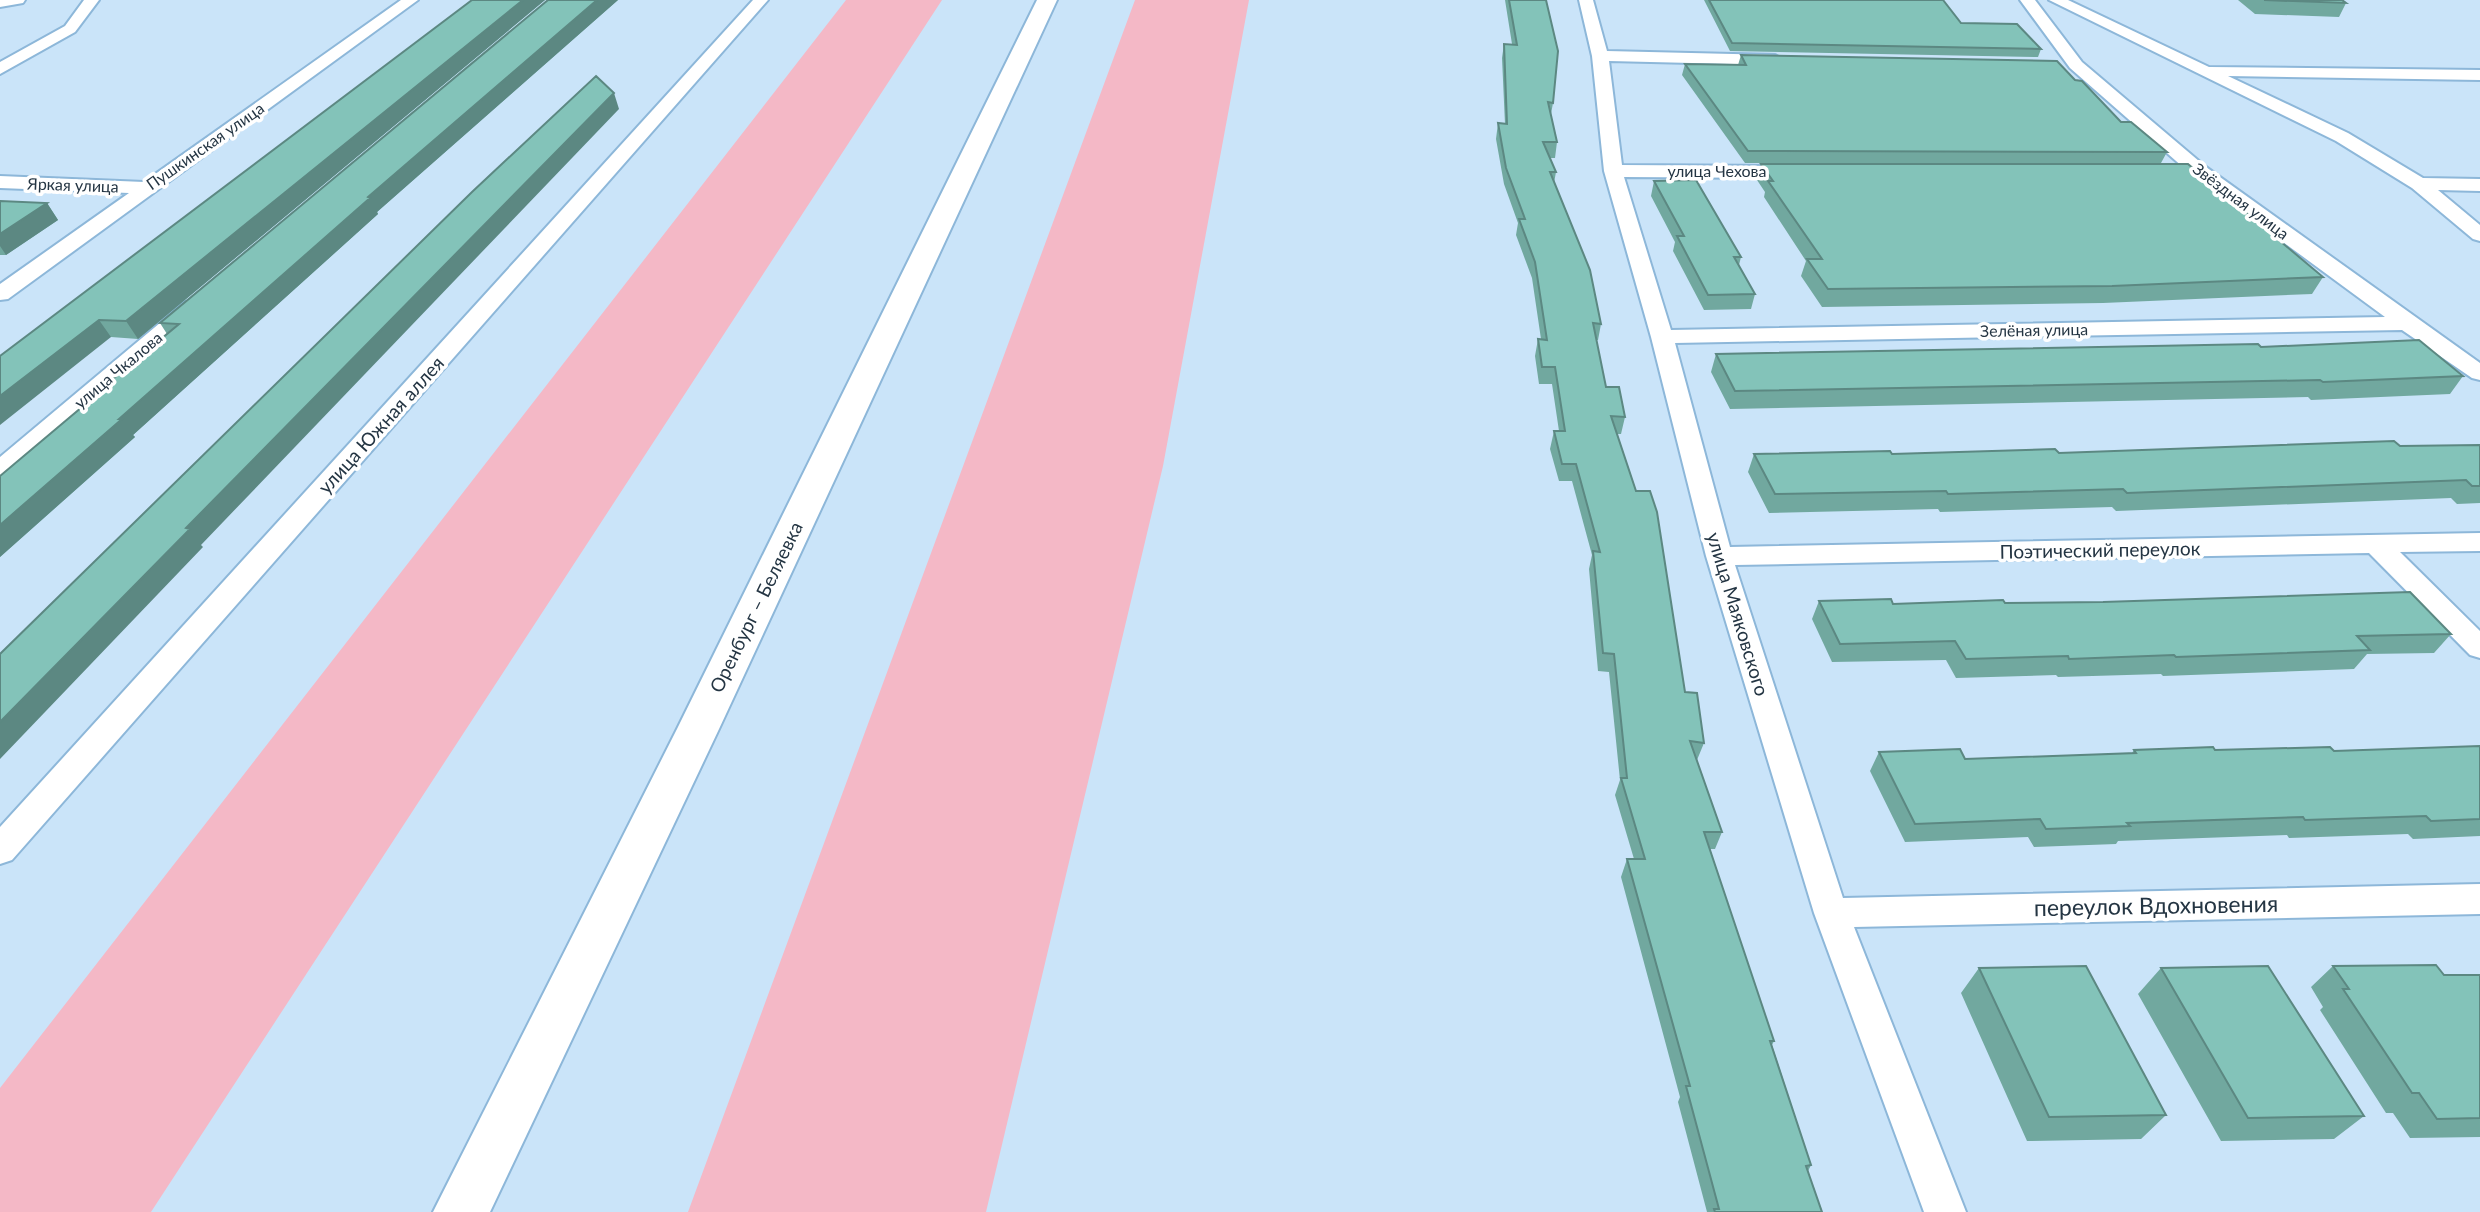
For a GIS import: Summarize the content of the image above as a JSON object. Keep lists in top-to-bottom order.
{
  "streets": {
    "main road": ["Оренбург – Беляевка"],
    "street": [
      "Пушкинская улица",
      "улица Чехова",
      "Яркая улица",
      "Звёздная улица",
      "Зелёная улица",
      "улица Чкалова",
      "улица Южная аллея",
      "Поэтический переулок",
      "улица Маяковского",
      "переулок Вдохновения"
    ]
  },
  "crossings": [
    ["Пушкинская улица", "Яркая улица"],
    ["улица Чехова", "улица Маяковского"],
    ["Звёздная улица", "Зелёная улица"],
    ["Зелёная улица", "улица Маяковского"],
    ["Поэтический переулок", "улица Маяковского"],
    ["улица Маяковского", "переулок Вдохновения"]
  ]
}
